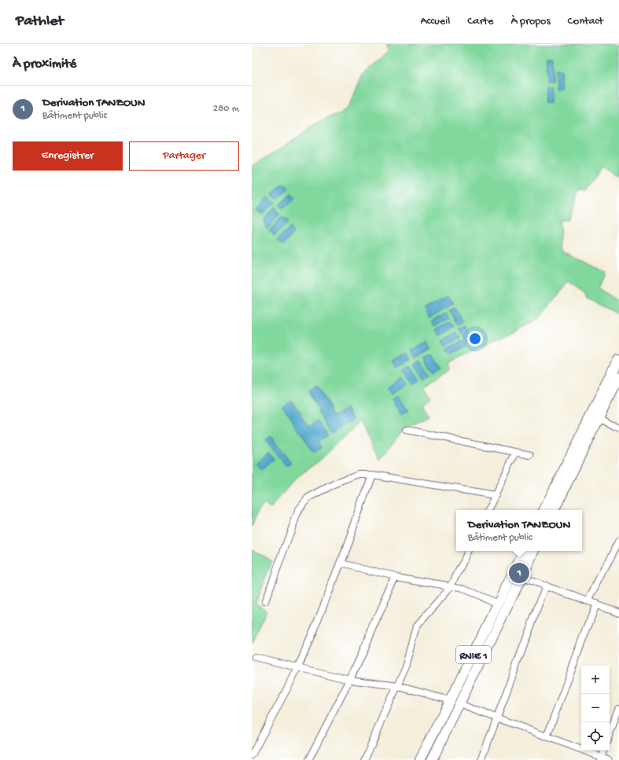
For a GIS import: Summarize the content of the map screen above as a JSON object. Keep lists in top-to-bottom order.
{
  "streets": {
    "highway": ["RNIE 1"]
  },
  "page": {
    "header": "Pathlet",
    "nav": [
      "Accueil",
      "Carte",
      "À propos",
      "Contact"
    ],
    "heading": "À proximité",
    "list": [
      {
        "mark": "1",
        "name": "Derivation TANZOUN",
        "note": "Bâtiment public",
        "value": "280 m"
      }
    ],
    "buttons": ["Enregistrer", "Partager"],
    "popup": ["Derivation TANZOUN", "Bâtiment public"],
    "pins": "1",
    "map_buttons": ["+", "−"]
  }
}
